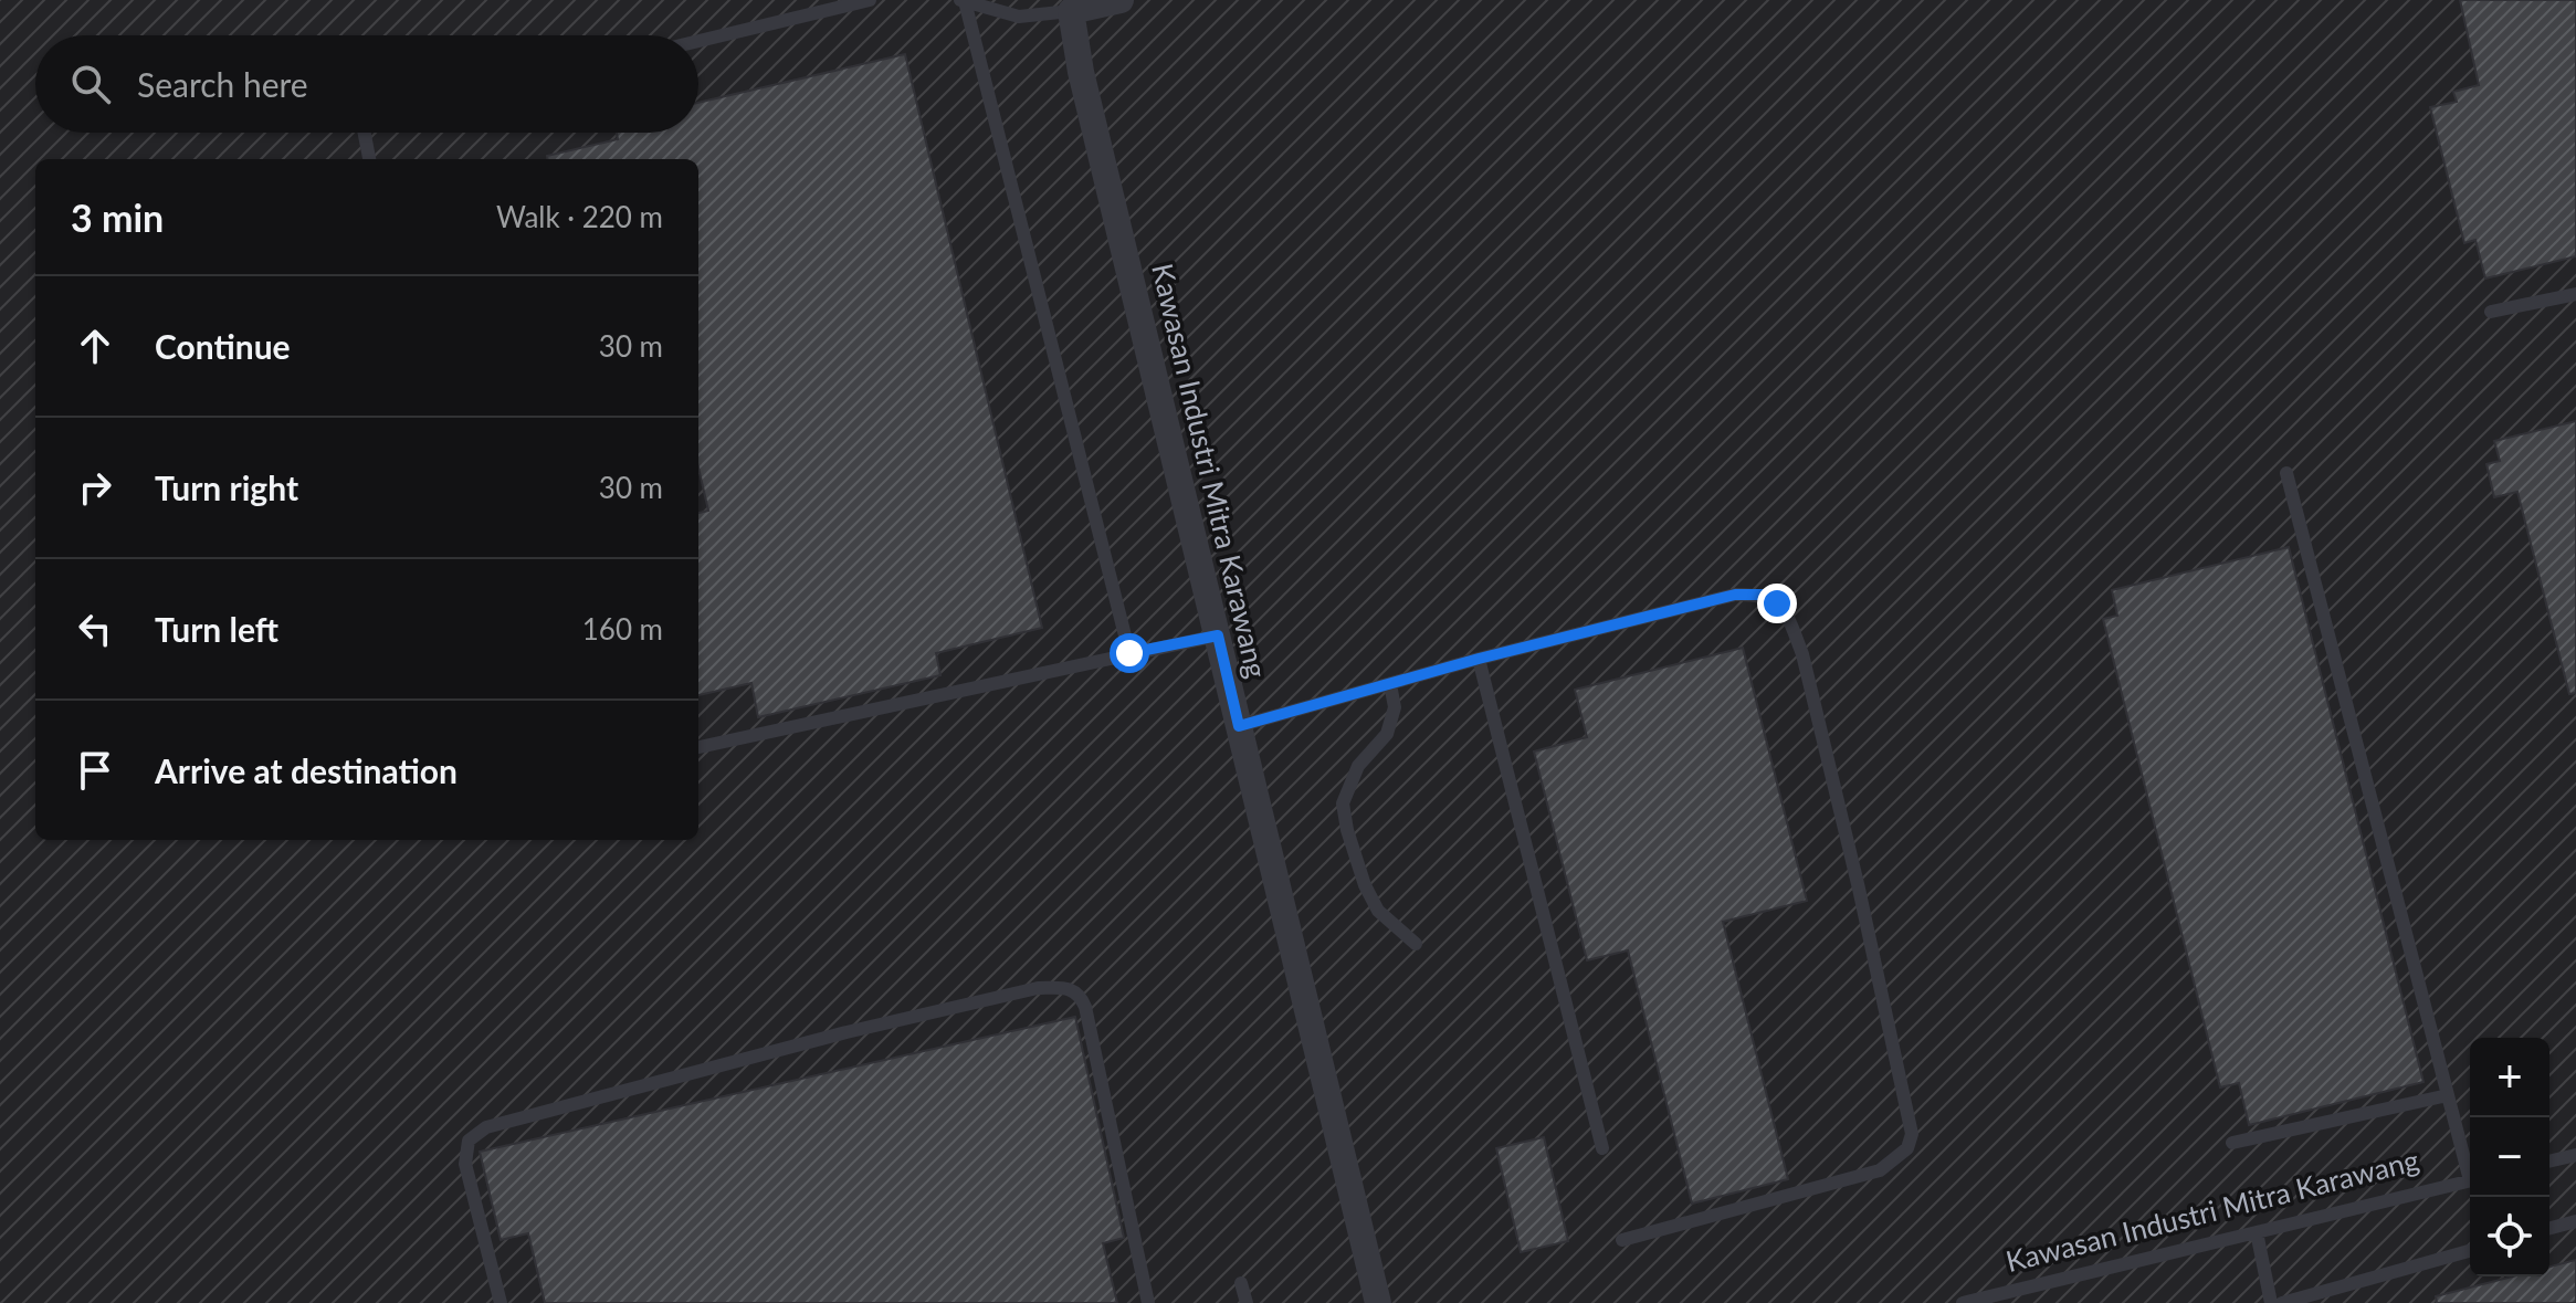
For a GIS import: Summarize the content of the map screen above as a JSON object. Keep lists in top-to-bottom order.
{
  "streets": {
    "street": ["Kawasan Industri Mitra Karawang"]
  },
  "page": {
    "search": "Search here",
    "heading": ["3 min", "Walk · 220 m"],
    "list": [
      ["Continue", "30 m"],
      ["Turn right", "30 m"],
      ["Turn left", "160 m"],
      "Arrive at destination"
    ],
    "map_buttons": ["+", "−"]
  }
}
